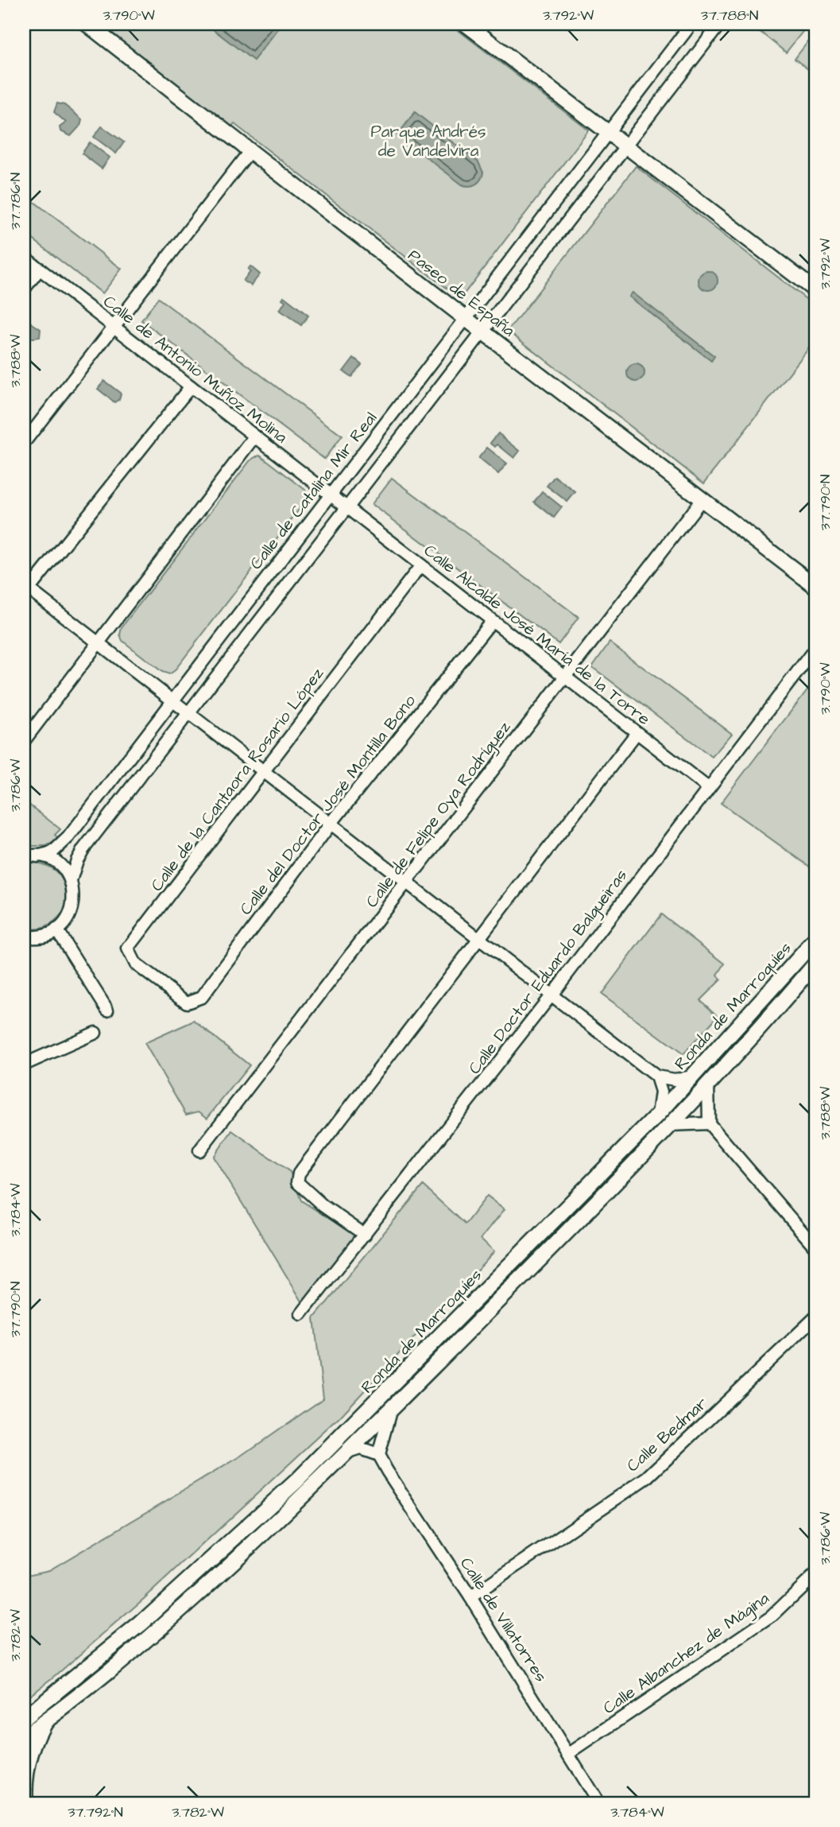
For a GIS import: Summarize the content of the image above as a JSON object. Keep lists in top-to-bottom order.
{
  "streets": {
    "main road": ["Paseo de España", "Ronda de Marroquíes"],
    "street": [
      "Calle de Antonio Muñoz Molina",
      "Calle de Catalina Mir Real",
      "Calle Alcalde José María de la Torre",
      "Calle de la Cantaora Rosario López",
      "Calle del Doctor José Montilla Bono",
      "Calle de Felipe Oya Rodríguez",
      "Calle Doctor Eduardo Balgueiras",
      "Calle Bedmar",
      "Calle de Villatorres",
      "Calle Albanchez de Mágina"
    ]
  },
  "crossings": [
    ["Paseo de España", "Calle de Catalina Mir Real"],
    ["Paseo de España", "Calle de Felipe Oya Rodríguez"],
    ["Calle de Antonio Muñoz Molina", "Calle de Catalina Mir Real"],
    ["Calle de Antonio Muñoz Molina", "Calle Alcalde José María de la Torre"],
    ["Calle Alcalde José María de la Torre", "Calle de la Cantaora Rosario López"],
    ["Calle Alcalde José María de la Torre", "Calle del Doctor José Montilla Bono"],
    ["Calle Alcalde José María de la Torre", "Calle de Felipe Oya Rodríguez"],
    ["Calle Alcalde José María de la Torre", "Calle Doctor Eduardo Balgueiras"],
    ["Calle de la Cantaora Rosario López", "Calle del Doctor José Montilla Bono"],
    ["Calle Bedmar", "Calle de Villatorres"],
    ["Calle de Villatorres", "Calle Albanchez de Mágina"]
  ],
  "parks": ["Parque Andrés de Vandelvira"],
  "coordinates": [
    "3.790°W",
    "3.792°W",
    "37.788°N",
    "37.786°N",
    "3.788°W",
    "37.790°N",
    "3.786°W",
    "3.784°W",
    "3.782°W",
    "37.792°N"
  ]
}
